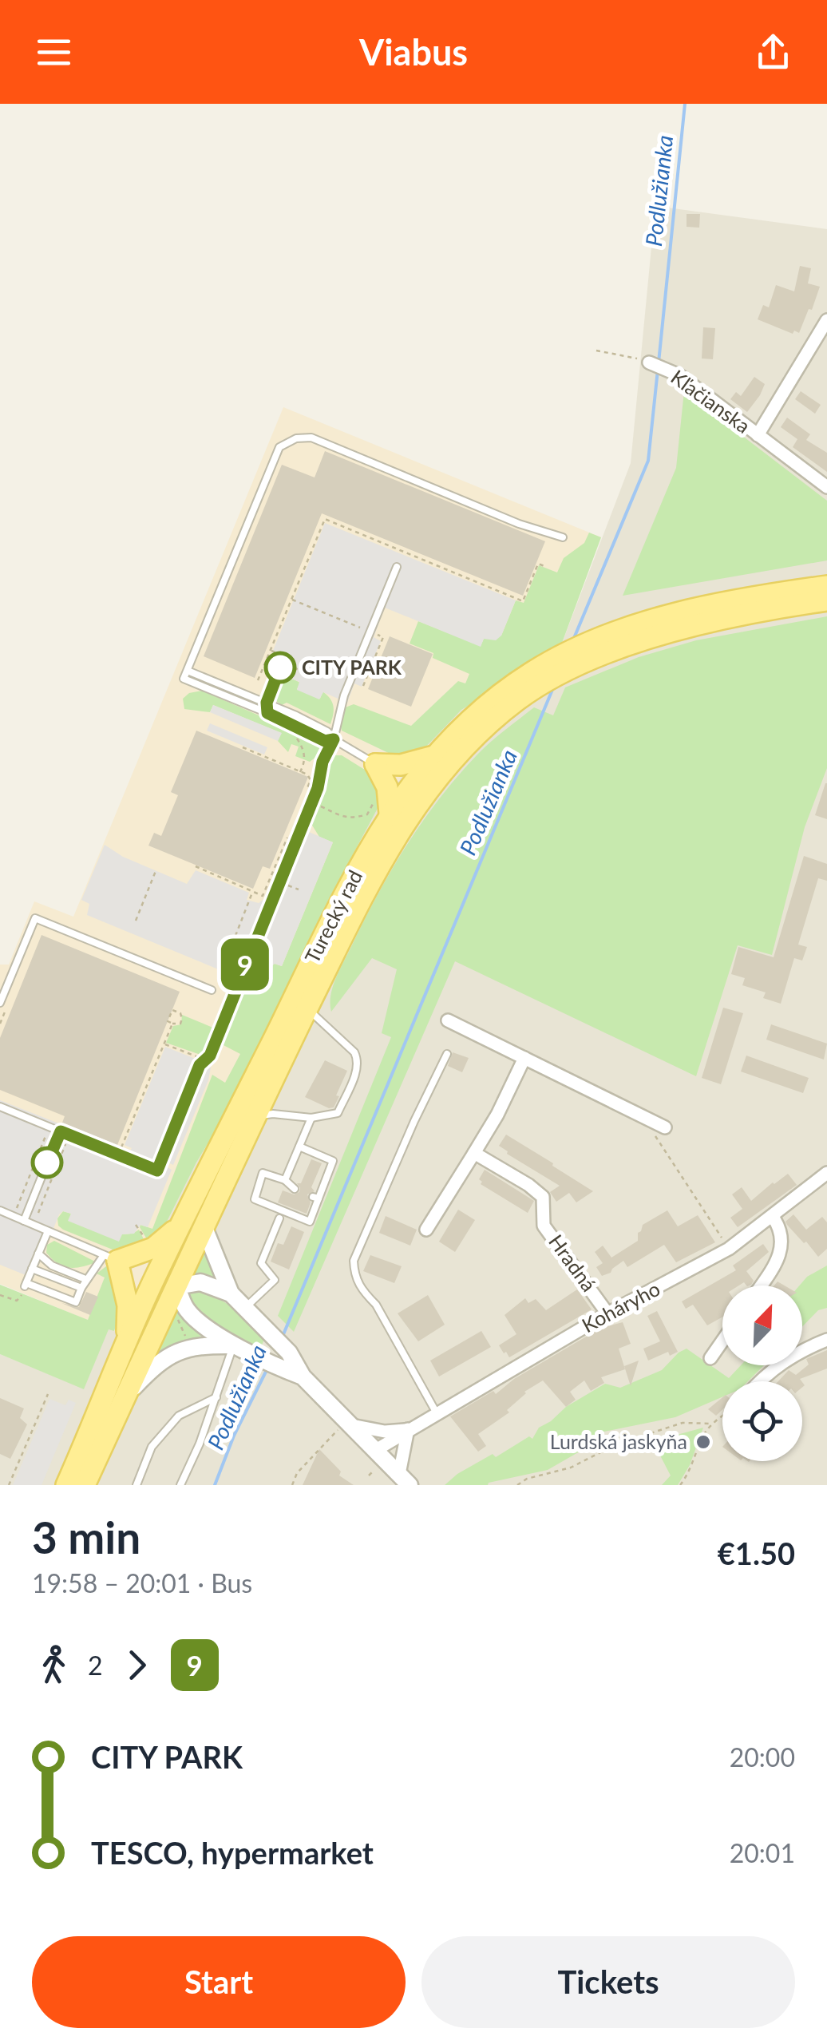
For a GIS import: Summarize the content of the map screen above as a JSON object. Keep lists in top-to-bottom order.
{
  "streets": {
    "main road": ["Turecký rad"],
    "street": ["Kľačianska", "Hradná", "Koháryho"]
  },
  "crossings": [
    ["Hradná", "Koháryho"]
  ],
  "water": ["Podlužianka"],
  "places": ["CITY PARK", "Lurdská jaskyňa"],
  "lines": ["bus line 9"],
  "north": "top right",
  "page": {
    "header": "Viabus",
    "on_map": "9",
    "heading": ["3 min", "19:58 – 20:01 · Bus", "€1.50"],
    "legs": ["2", "9"],
    "list": [
      {
        "name": "CITY PARK",
        "value": "20:00"
      },
      {
        "name": "TESCO, hypermarket",
        "value": "20:01"
      }
    ],
    "buttons": ["Start", "Tickets"]
  }
}
